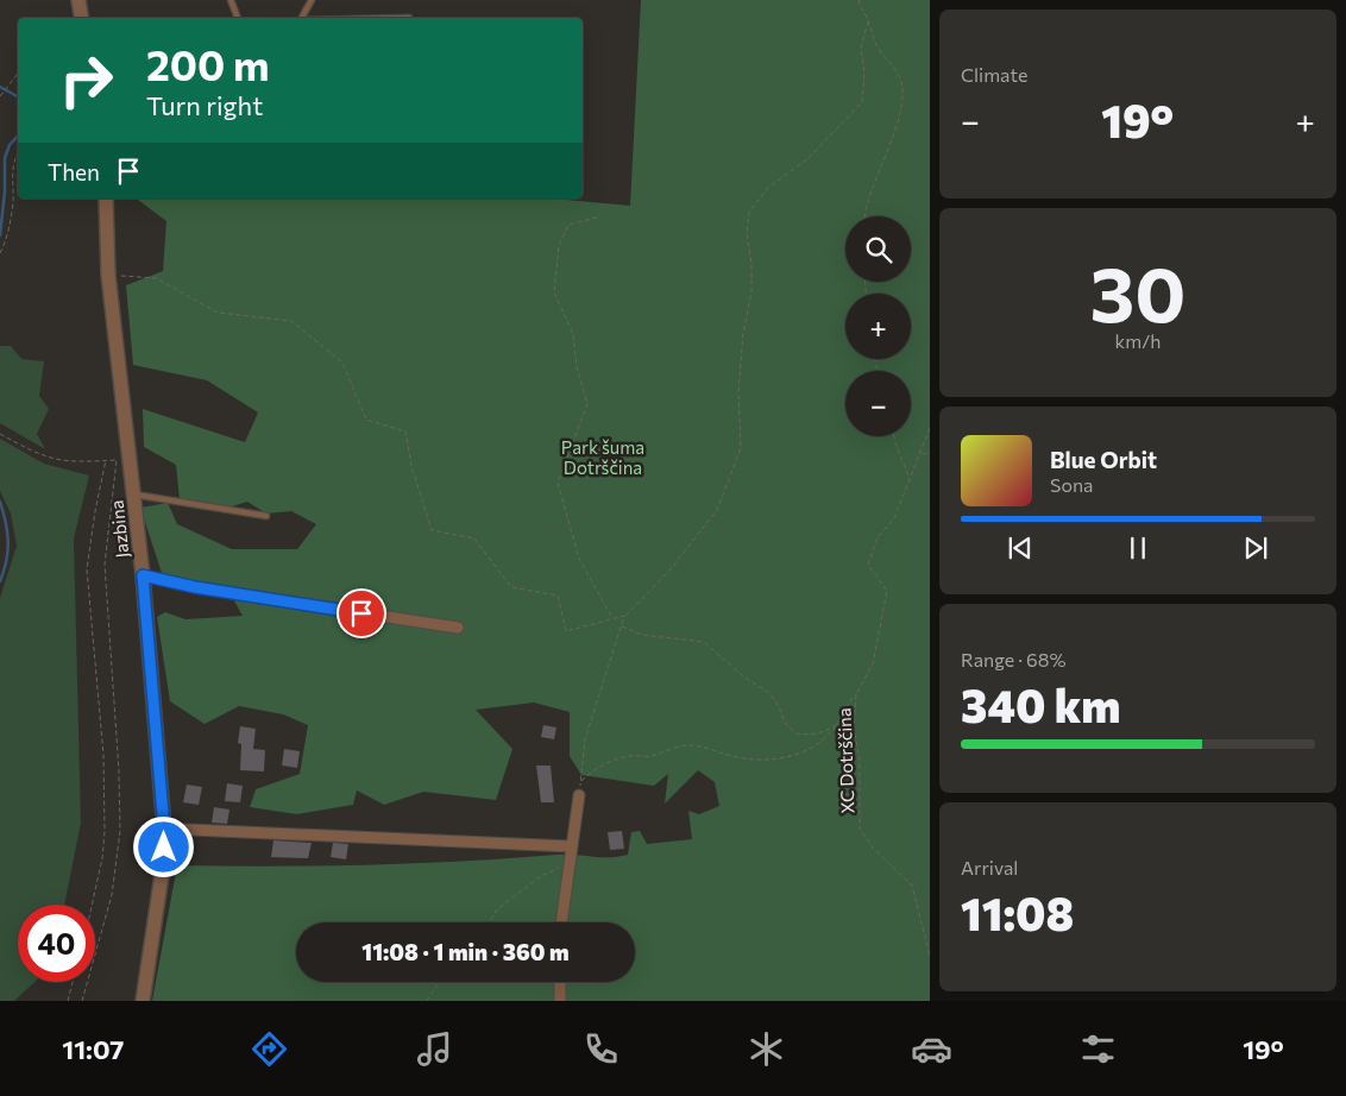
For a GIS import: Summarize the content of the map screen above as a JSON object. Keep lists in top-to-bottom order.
{
  "streets": {
    "street": ["Jazbina"],
    "path": ["XC Dotrščina"]
  },
  "parks": ["Park šuma Dotrščina"],
  "page": {
    "tile": [
      "Climate",
      ["30", "km/h"],
      ["Range · 68%", "340 km"],
      ["Arrival", "11:08"]
    ],
    "turn": ["200 m", "Turn right"],
    "heat": ["−", "19°", "+"],
    "then": "Then",
    "map_buttons": ["+", "−"],
    "song": ["Blue Orbit", "Sona"],
    "limit": "40",
    "trip": "11:08 · 1 min · 360 m",
    "tabs": ["11:07", "19°"]
  }
}
